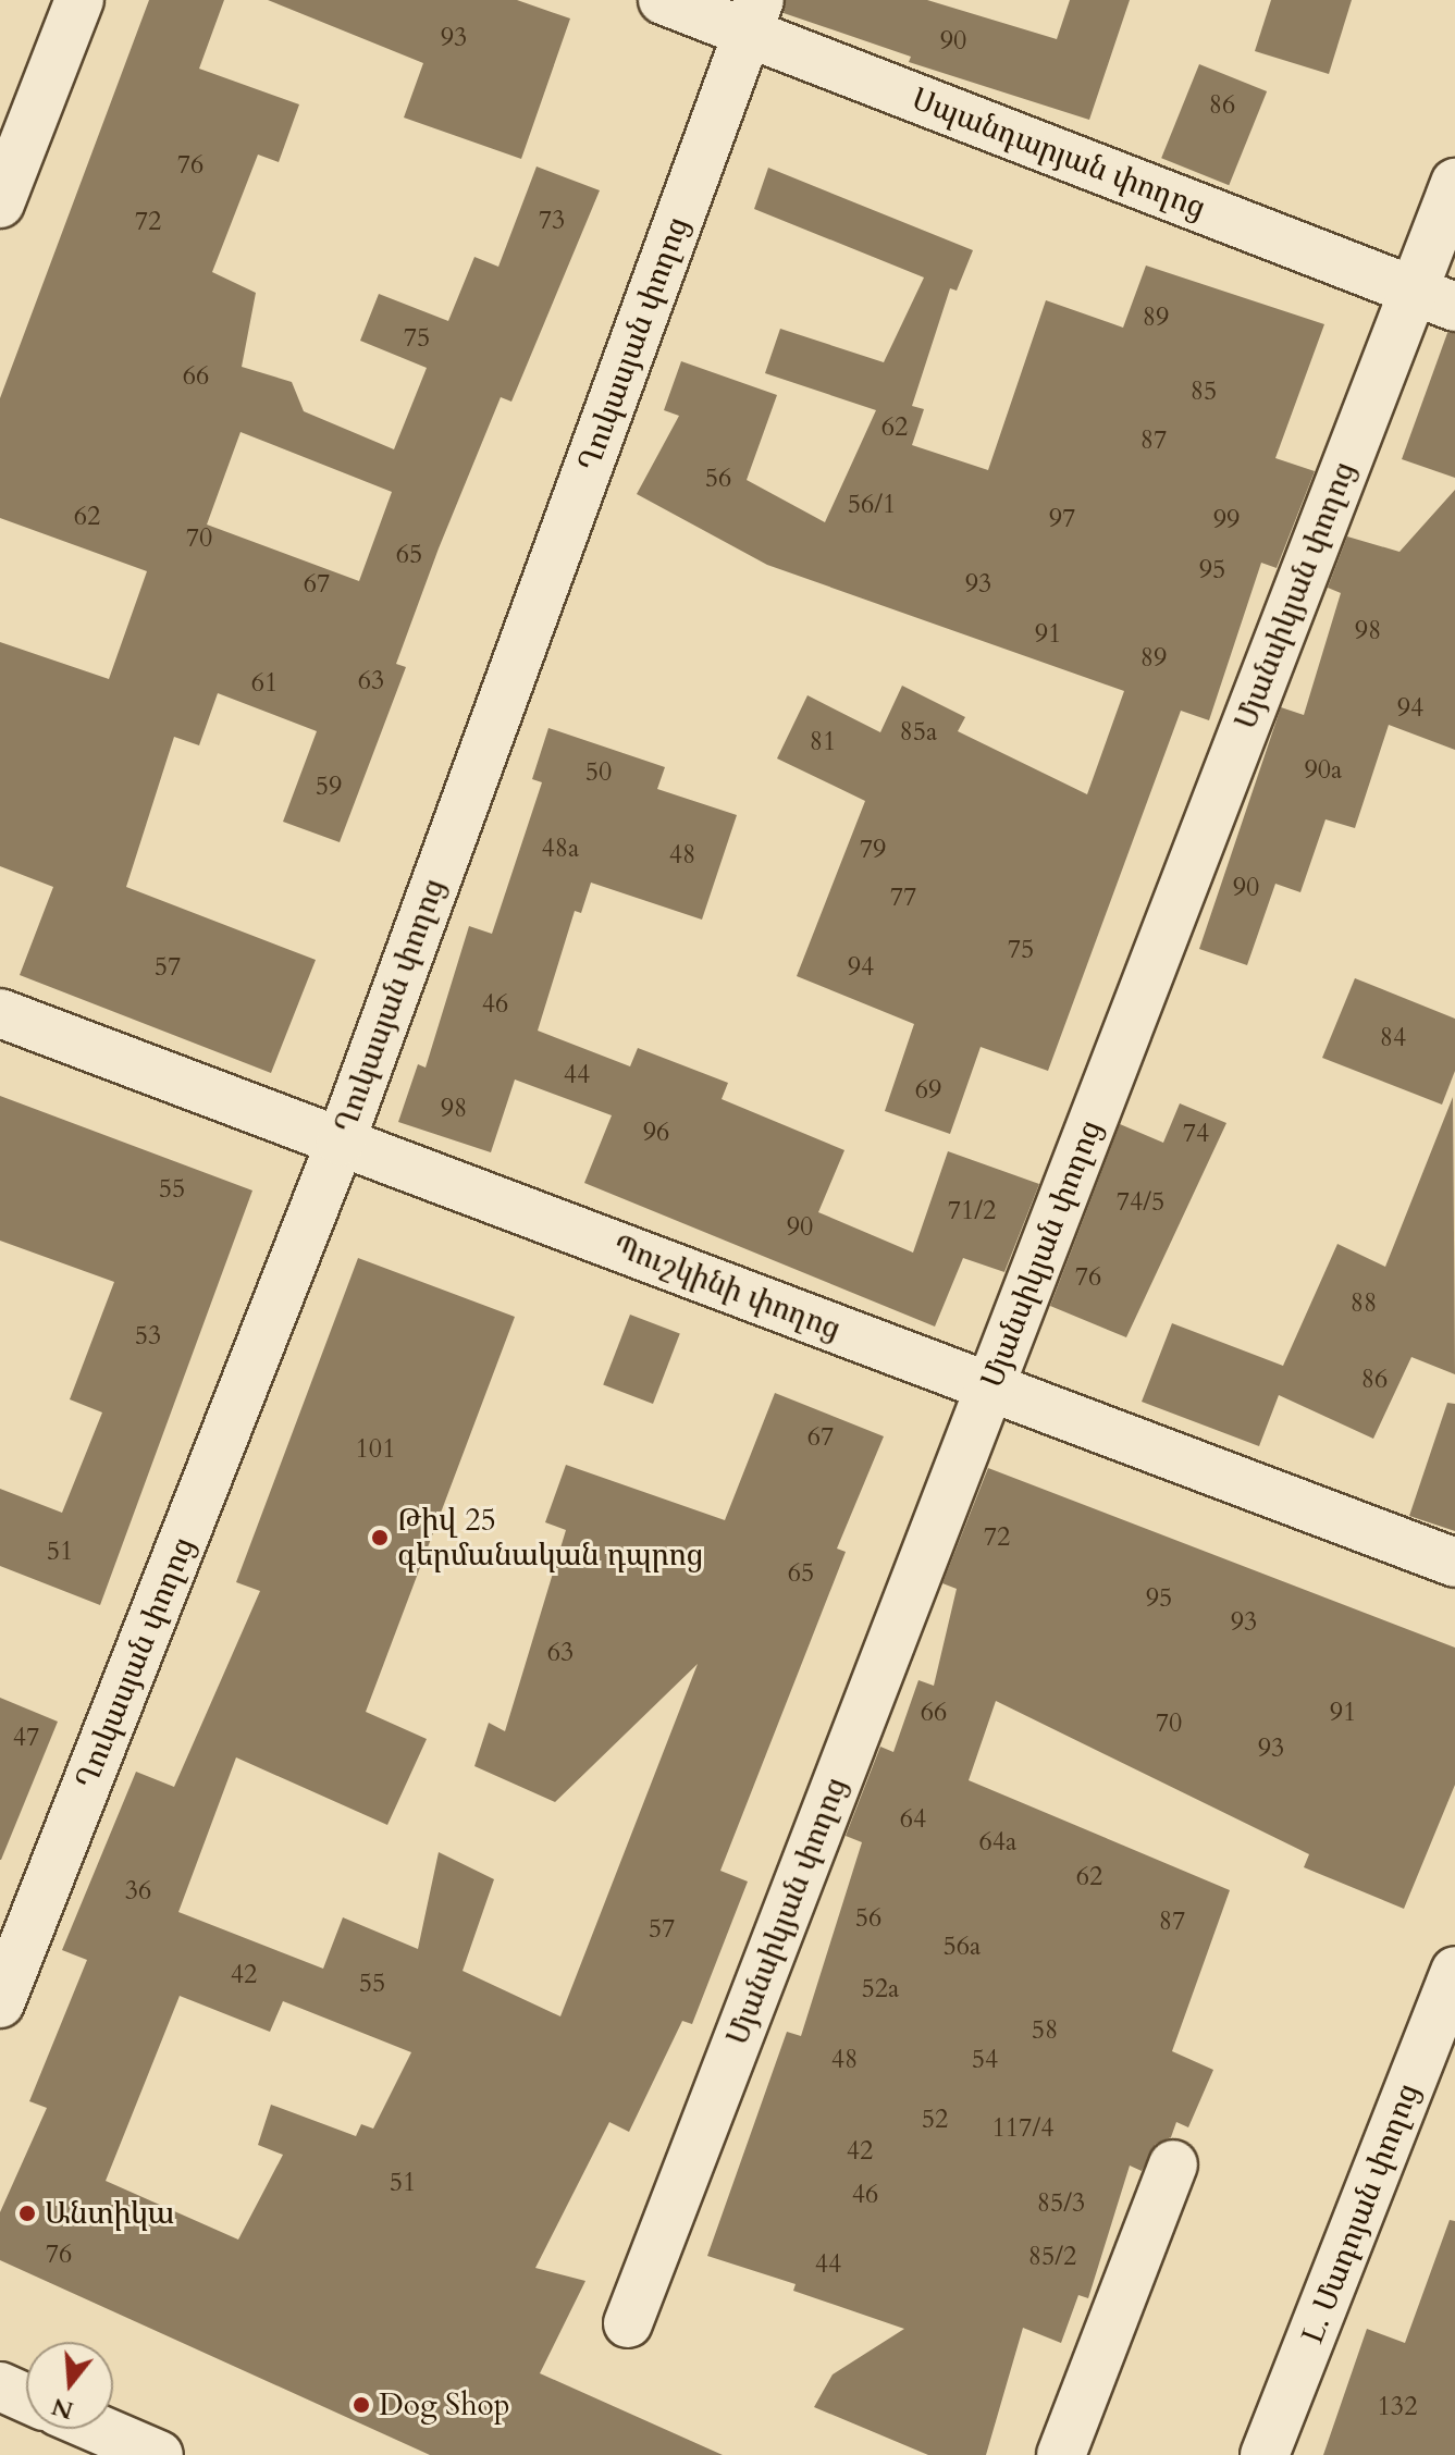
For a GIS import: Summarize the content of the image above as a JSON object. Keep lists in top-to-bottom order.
{
  "streets": {
    "street": [
      "Սպանդարյան փողոց",
      "Ղուկասյան փողոց",
      "Մյանսիկյան փողոց",
      "Պուշկինի փողոց",
      "L. Մադոյան փողոց"
    ]
  },
  "crossings": [
    ["Սպանդարյան փողոց", "Ղուկասյան փողոց"],
    ["Սպանդարյան փողոց", "Մյանսիկյան փողոց"],
    ["Ղուկասյան փողոց", "Պուշկինի փողոց"],
    ["Մյանսիկյան փողոց", "Պուշկինի փողոց"]
  ],
  "places": ["Թիվ 25 գերմանական դպրոց", "Անտիկա", "Dog Shop"],
  "house_numbers": [
    "93",
    "90",
    "86",
    "76",
    "73",
    "72",
    "89",
    "75",
    "66",
    "85",
    "62",
    "87",
    "56",
    "56/1",
    "62",
    "97",
    "99",
    "70",
    "65",
    "95",
    "67",
    "93",
    "98",
    "91",
    "89",
    "63",
    "61",
    "94",
    "85a",
    "81",
    "90a",
    "50",
    "59",
    "48a",
    "79",
    "48",
    "90",
    "77",
    "75",
    "57",
    "94",
    "46",
    "84",
    "44",
    "69",
    "98",
    "96",
    "74",
    "55",
    "74/5",
    "71/2",
    "90",
    "76",
    "88",
    "53",
    "86",
    "67",
    "101",
    "72",
    "51",
    "65",
    "95",
    "93",
    "63",
    "66",
    "91",
    "70",
    "47",
    "93",
    "64",
    "64a",
    "62",
    "36",
    "56",
    "87",
    "57",
    "56a",
    "42",
    "55",
    "52a",
    "58",
    "48",
    "54",
    "52",
    "117/4",
    "42",
    "51",
    "46",
    "85/3",
    "76",
    "85/2",
    "44",
    "132"
  ],
  "north": "bottom"
}
